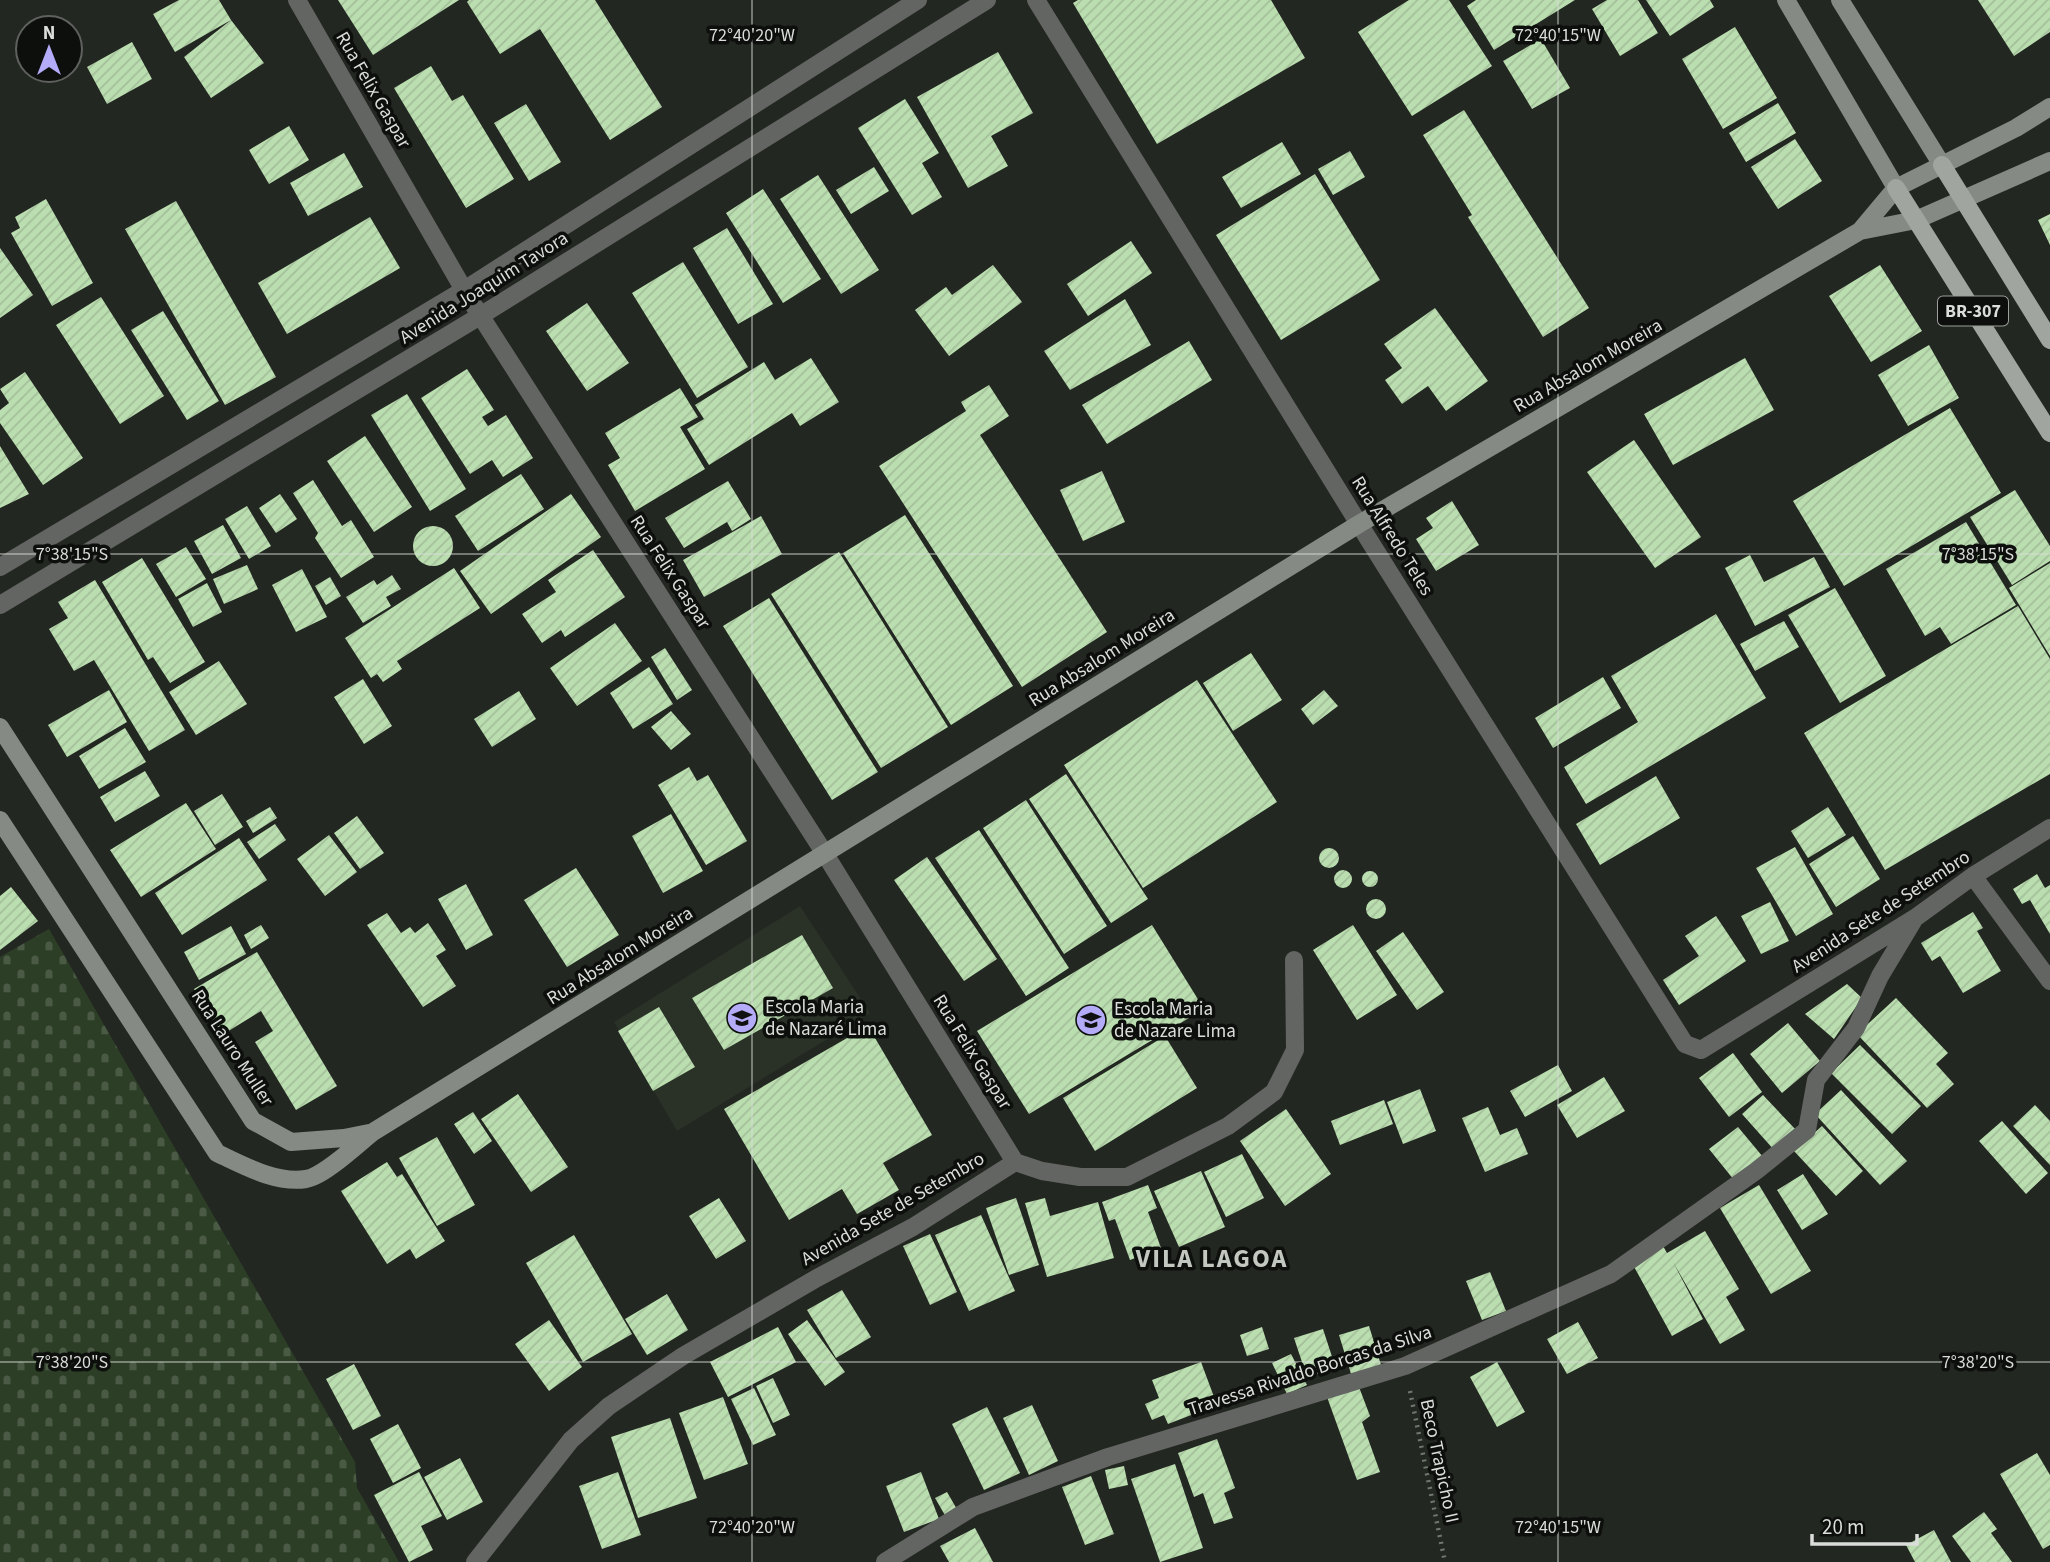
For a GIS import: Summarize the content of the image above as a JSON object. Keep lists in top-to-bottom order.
{
  "streets": {
    "main road": ["BR-307"],
    "street": [
      "Rua Felix Gaspar",
      "Avenida Joaquim Tavora",
      "Rua Absalom Moreira",
      "Rua Alfredo Teles",
      "Avenida Sete de Setembro",
      "Rua Lauro Muller",
      "Travessa Rivaldo Borcas da Silva"
    ],
    "path": ["Beco Trapicho II"]
  },
  "crossings": [
    ["Rua Felix Gaspar", "Avenida Joaquim Tavora"],
    ["Rua Felix Gaspar", "Rua Absalom Moreira"],
    ["Rua Felix Gaspar", "Avenida Sete de Setembro"],
    ["BR-307", "Rua Absalom Moreira"],
    ["Rua Absalom Moreira", "Rua Alfredo Teles"],
    ["Rua Absalom Moreira", "Rua Lauro Muller"],
    ["Rua Alfredo Teles", "Avenida Sete de Setembro"],
    ["Avenida Sete de Setembro", "Travessa Rivaldo Borcas da Silva"],
    ["Travessa Rivaldo Borcas da Silva", "Beco Trapicho II"]
  ],
  "districts": ["VILA LAGOA"],
  "places": {
    "school or university": ["Escola Maria de Nazaré Lima", "Escola Maria de Nazare Lima"]
  },
  "scale_bar": "20 m",
  "north": "top",
  "coordinates": [
    "72°40'20\"W",
    "72°40'15\"W",
    "7°38'15\"S",
    "7°38'20\"S"
  ]
}
